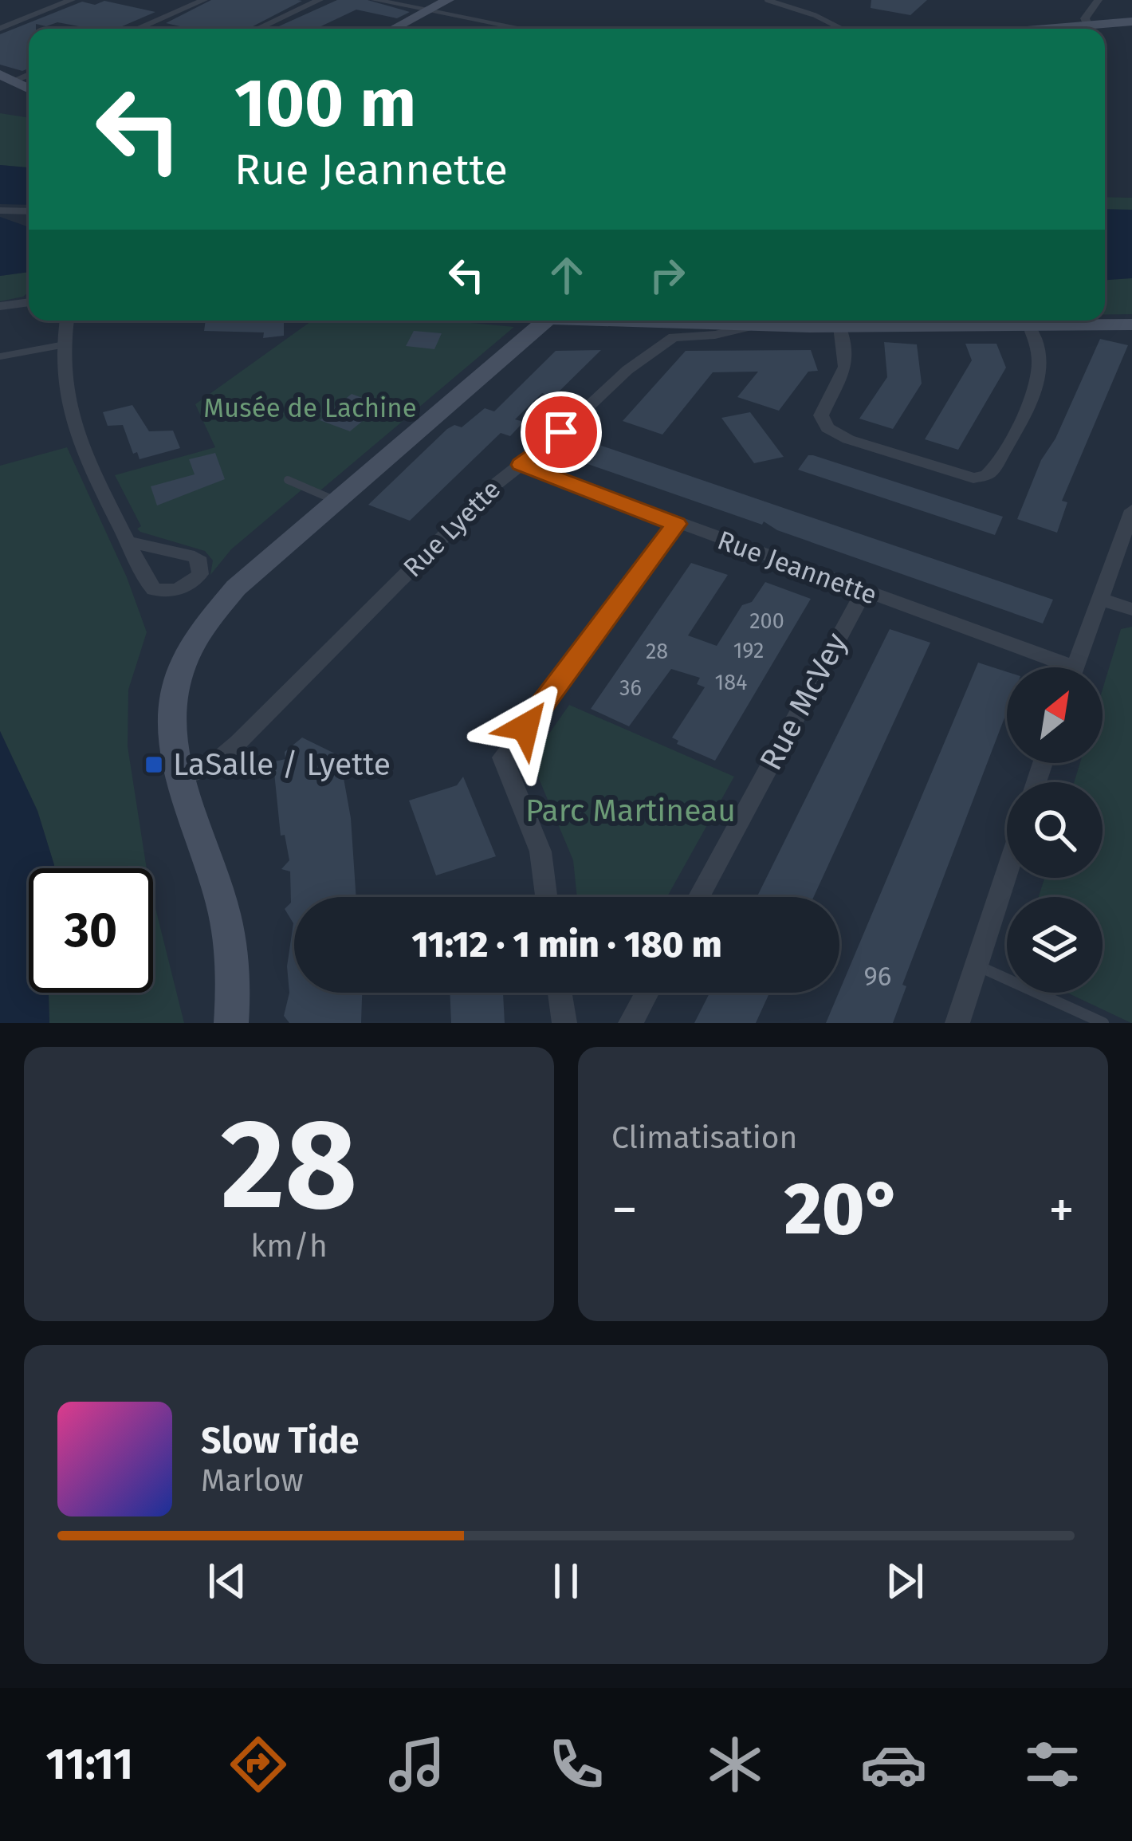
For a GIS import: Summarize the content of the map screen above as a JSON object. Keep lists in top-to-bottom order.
{
  "streets": {
    "street": ["Rue Lyette", "Rue Jeannette", "Rue McVey"]
  },
  "crossings": [
    ["Rue Lyette", "Rue Jeannette"],
    ["Rue Jeannette", "Rue McVey"]
  ],
  "parks": ["Musée de Lachine", "Parc Martineau"],
  "places": {
    "transit": ["LaSalle / Lyette"]
  },
  "house_numbers": [
    "200",
    "192",
    "28",
    "184",
    "36",
    "96"
  ],
  "north": "top right",
  "page": {
    "turn": ["100 m", "Rue Jeannette"],
    "limit": "30",
    "trip": "11:12 · 1 min · 180 m",
    "tile": [
      ["28", "km/h"],
      "Climatisation"
    ],
    "heat": ["−", "20°", "+"],
    "song": ["Slow Tide", "Marlow"],
    "tabs": "11:11"
  }
}
